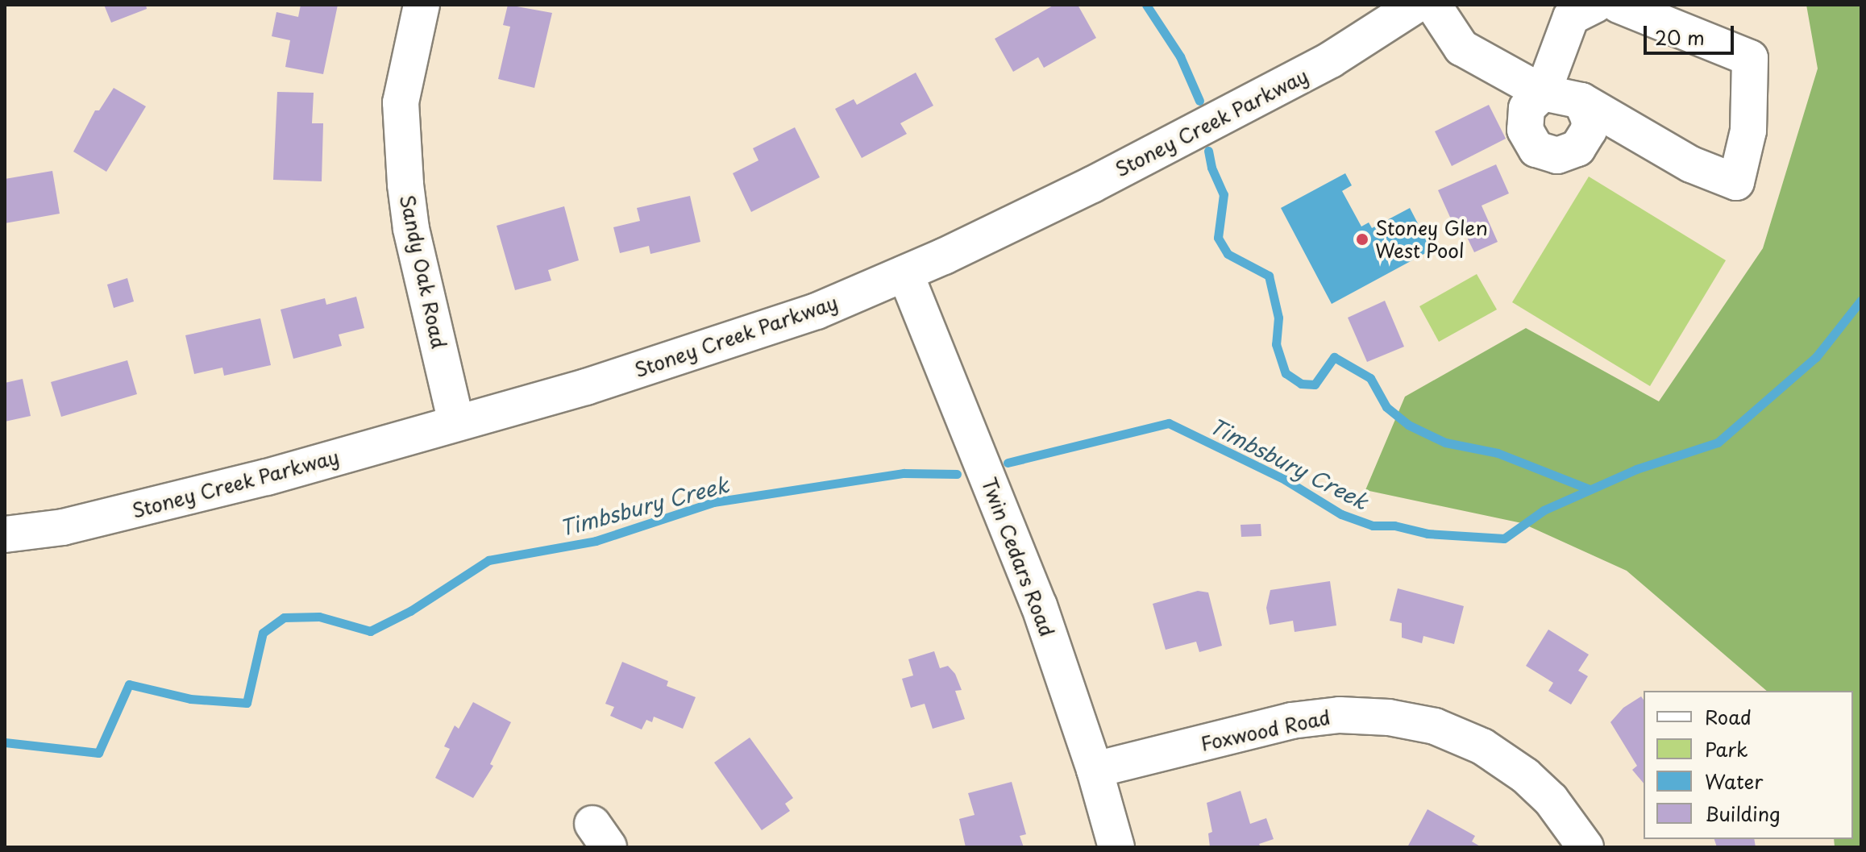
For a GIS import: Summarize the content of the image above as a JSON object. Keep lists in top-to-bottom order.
{
  "streets": {
    "street": [
      "Stoney Creek Parkway",
      "Sandy Oak Road",
      "Twin Cedars Road",
      "Foxwood Road"
    ]
  },
  "crossings": [
    ["Stoney Creek Parkway", "Sandy Oak Road"],
    ["Stoney Creek Parkway", "Twin Cedars Road"],
    ["Twin Cedars Road", "Foxwood Road"]
  ],
  "water": ["Timbsbury Creek"],
  "places": ["Stoney Glen West Pool"],
  "legend": [
    "Road",
    "Park",
    "Water",
    "Building"
  ],
  "scale_bar": "20 m"
}
